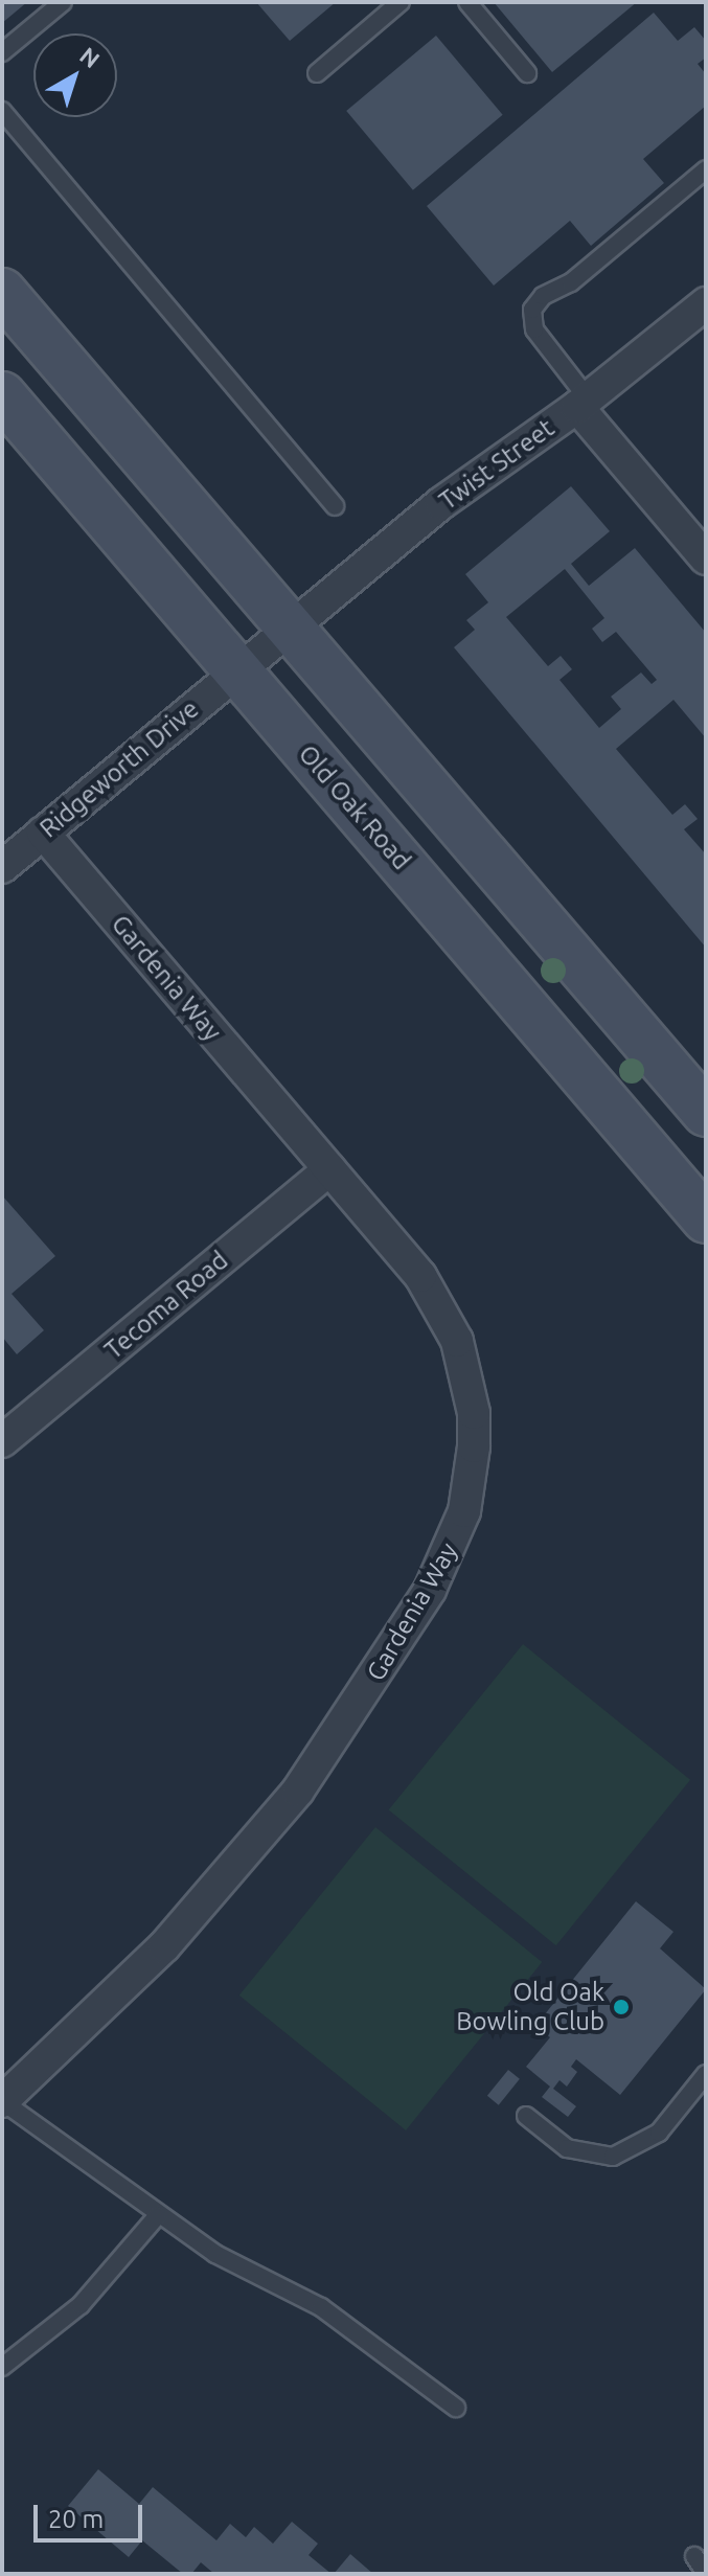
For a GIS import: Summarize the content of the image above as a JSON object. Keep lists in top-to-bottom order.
{
  "streets": {
    "main road": ["Old Oak Road"],
    "street": [
      "Twist Street",
      "Ridgeworth Drive",
      "Gardenia Way",
      "Tecoma Road"
    ]
  },
  "crossings": [
    ["Twist Street", "Ridgeworth Drive"],
    ["Twist Street", "Old Oak Road"],
    ["Ridgeworth Drive", "Old Oak Road"],
    ["Ridgeworth Drive", "Gardenia Way"],
    ["Gardenia Way", "Tecoma Road"]
  ],
  "places": ["Old Oak Bowling Club"],
  "scale_bar": "20 m",
  "north": "top right"
}
